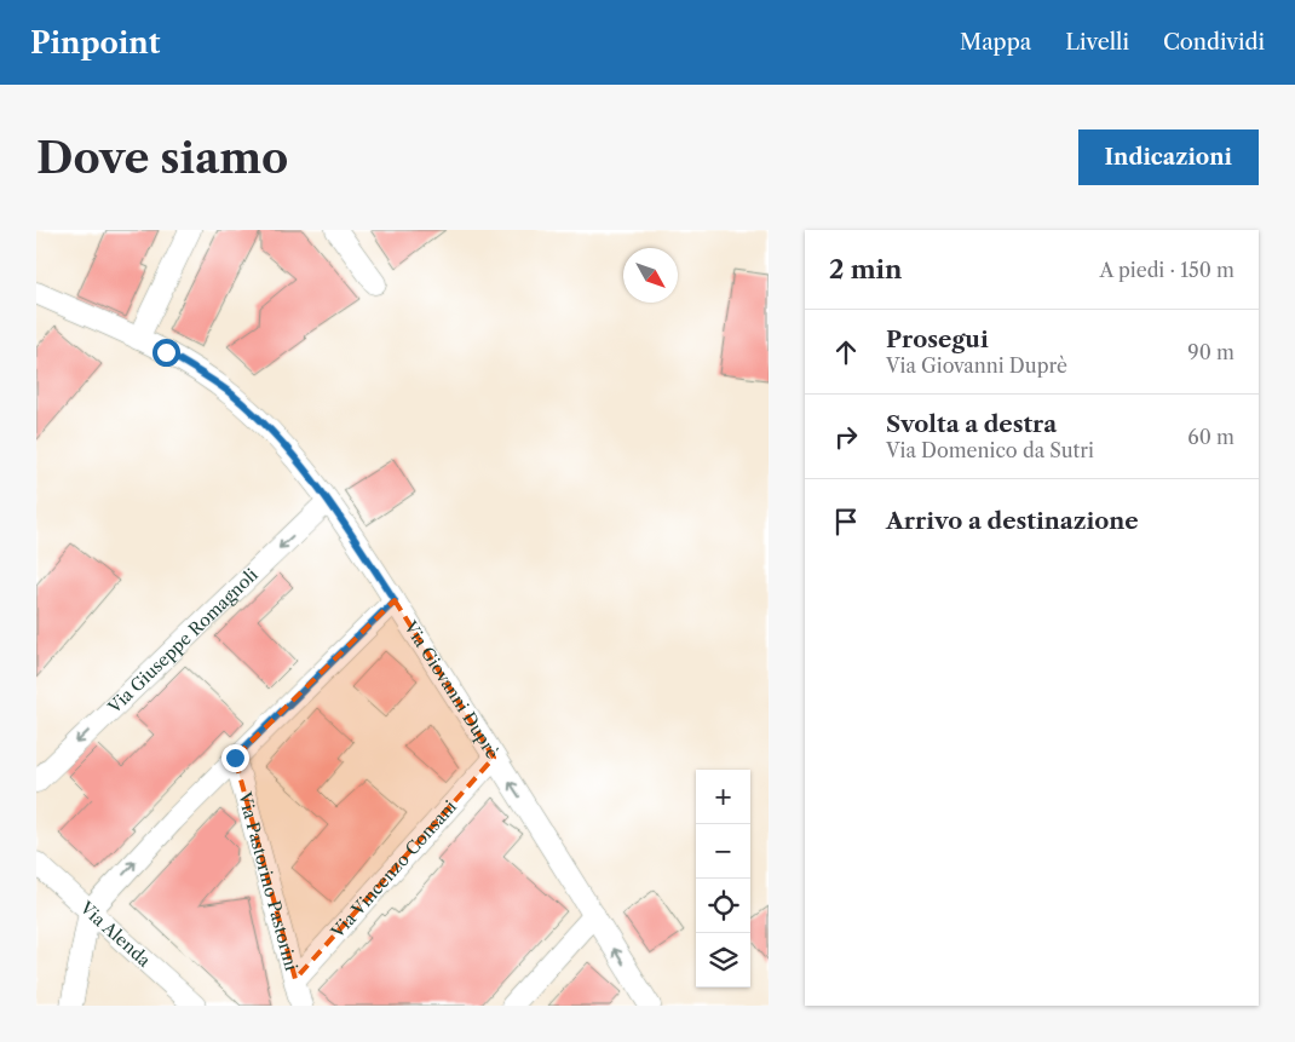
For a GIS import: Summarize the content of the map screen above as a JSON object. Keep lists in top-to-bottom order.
{
  "streets": {
    "street": [
      "Via Giuseppe Romagnoli",
      "Via Giovanni Duprè",
      "Via Vincenzo Consani",
      "Via Pastorino Pastorini",
      "Via Alenda"
    ]
  },
  "crossings": [
    ["Via Giuseppe Romagnoli", "Via Giovanni Duprè"],
    ["Via Giovanni Duprè", "Via Vincenzo Consani"],
    ["Via Vincenzo Consani", "Via Pastorino Pastorini"]
  ],
  "north": "bottom right",
  "page": {
    "header": "Pinpoint",
    "nav": ["Mappa", "Livelli", "Condividi"],
    "buttons": "Indicazioni",
    "title": "Dove siamo",
    "heading": ["2 min", "A piedi · 150 m"],
    "list": [
      ["Prosegui", "Via Giovanni Duprè", "90 m"],
      ["Svolta a destra", "Via Domenico da Sutri", "60 m"],
      "Arrivo a destinazione"
    ],
    "map_buttons": ["+", "−"]
  }
}
